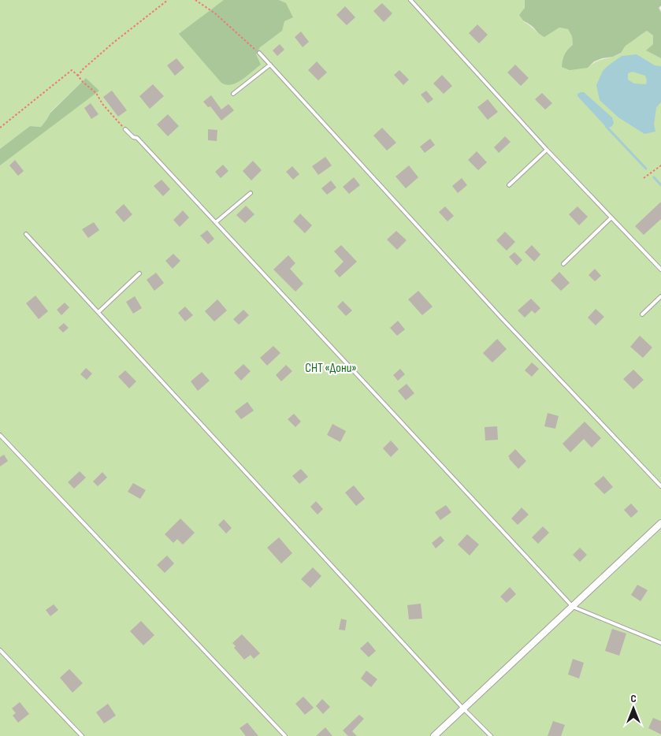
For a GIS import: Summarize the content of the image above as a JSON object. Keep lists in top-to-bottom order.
{
  "parks": ["СНТ «Дони»"],
  "north": "top"
}
